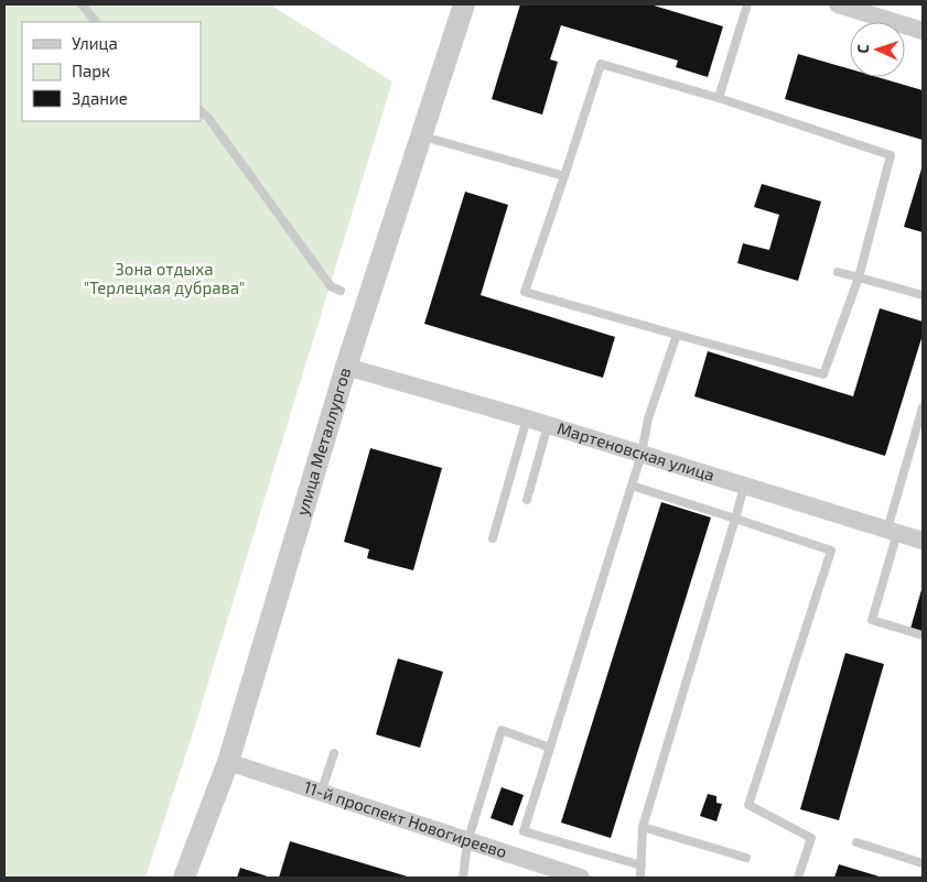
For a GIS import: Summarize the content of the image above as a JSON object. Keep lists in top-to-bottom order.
{
  "streets": {
    "street": ["улица Металлургов", "Мартеновская улица", "11-й проспект Новогиреево"]
  },
  "crossings": [
    ["улица Металлургов", "Мартеновская улица"],
    ["улица Металлургов", "11-й проспект Новогиреево"]
  ],
  "parks": ["Зона отдыха \"Терлецкая дубрава\""],
  "legend": ["Улица", "Парк", "Здание"],
  "north": "left"
}
